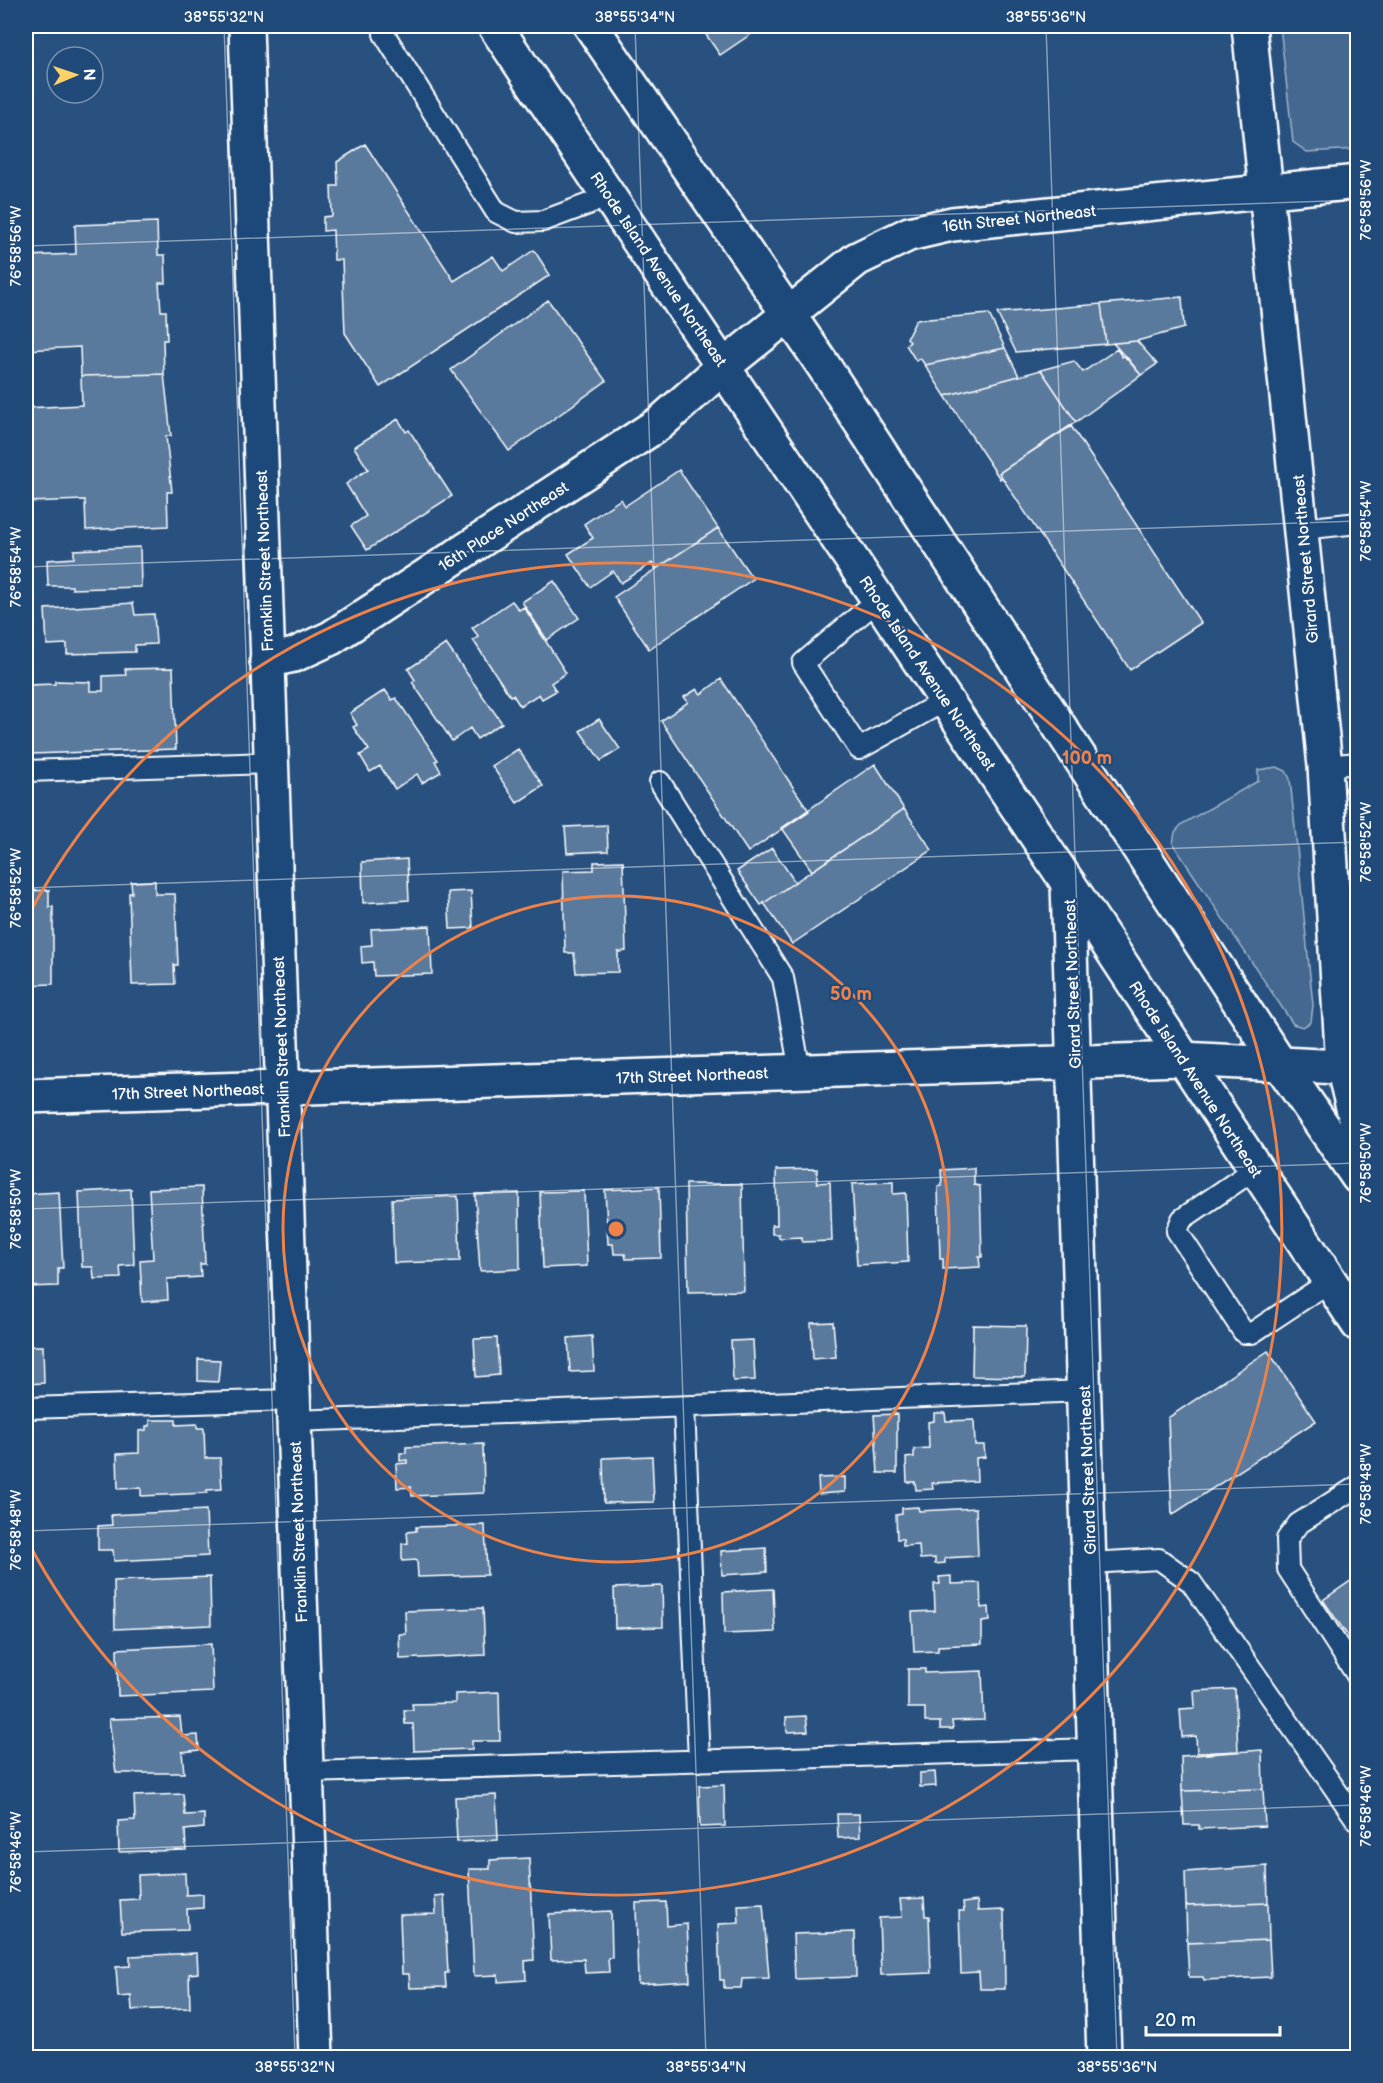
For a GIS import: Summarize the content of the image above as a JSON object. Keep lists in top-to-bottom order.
{
  "streets": {
    "street": [
      "16th Street Northeast",
      "Rhode Island Avenue Northeast",
      "16th Place Northeast",
      "Girard Street Northeast",
      "Franklin Street Northeast",
      "17th Street Northeast"
    ]
  },
  "crossings": [
    ["16th Street Northeast", "Rhode Island Avenue Northeast"],
    ["16th Street Northeast", "16th Place Northeast"],
    ["16th Street Northeast", "Girard Street Northeast"],
    ["Rhode Island Avenue Northeast", "16th Place Northeast"],
    ["Rhode Island Avenue Northeast", "Girard Street Northeast"],
    ["Rhode Island Avenue Northeast", "17th Street Northeast"],
    ["16th Place Northeast", "Franklin Street Northeast"],
    ["Girard Street Northeast", "17th Street Northeast"],
    ["Franklin Street Northeast", "17th Street Northeast"]
  ],
  "scale_bar": "20 m",
  "north": "right",
  "coordinates": [
    "38°55'32\"N",
    "38°55'34\"N",
    "38°55'36\"N",
    "76°58'56\"W",
    "76°58'54\"W",
    "76°58'52\"W",
    "76°58'50\"W",
    "76°58'48\"W",
    "76°58'46\"W"
  ],
  "rings": ["100 m", "50 m"]
}
